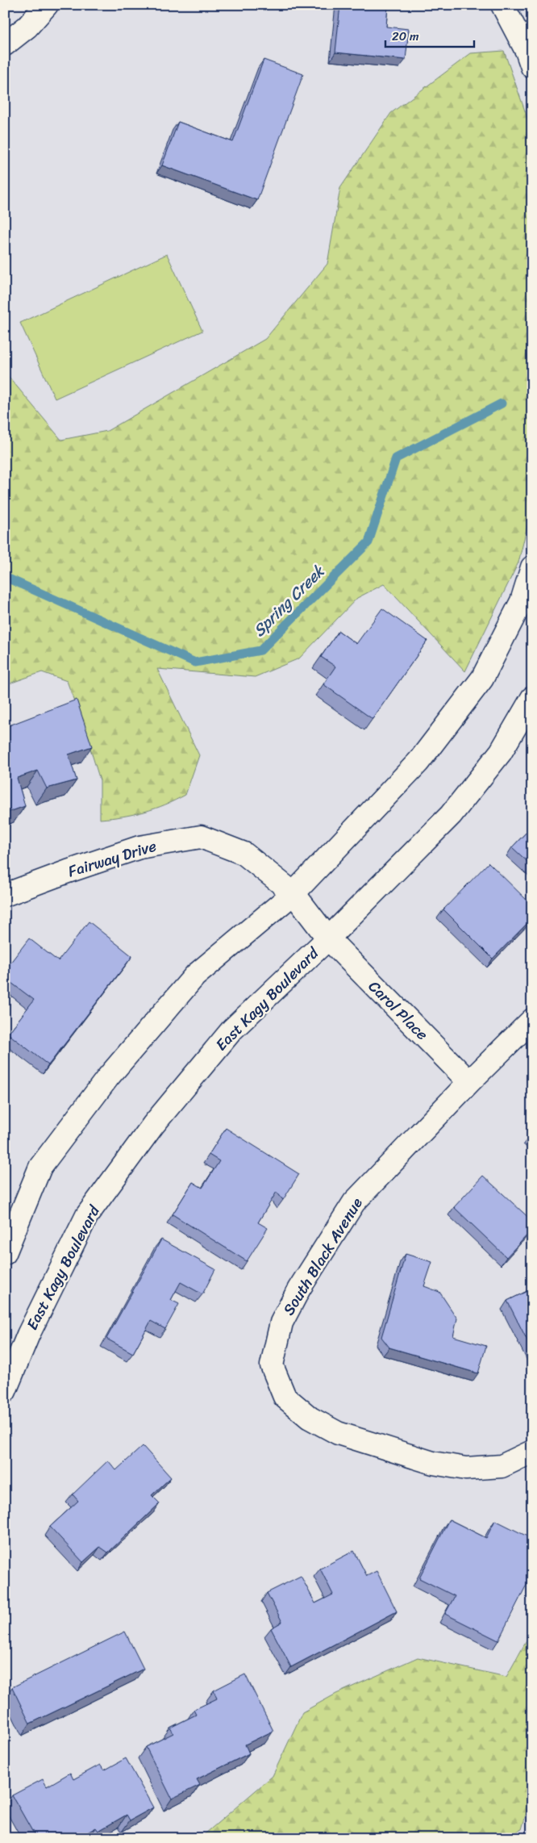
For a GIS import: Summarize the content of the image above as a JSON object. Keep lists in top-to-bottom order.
{
  "streets": {
    "main road": [
      "Fairway Drive",
      "East Kagy Boulevard",
      "Carol Place",
      "South Black Avenue"
    ]
  },
  "crossings": [
    ["Fairway Drive", "East Kagy Boulevard"],
    ["Fairway Drive", "Carol Place"],
    ["East Kagy Boulevard", "Carol Place"],
    ["Carol Place", "South Black Avenue"]
  ],
  "water": ["Spring Creek"],
  "scale_bar": "20 m"
}
